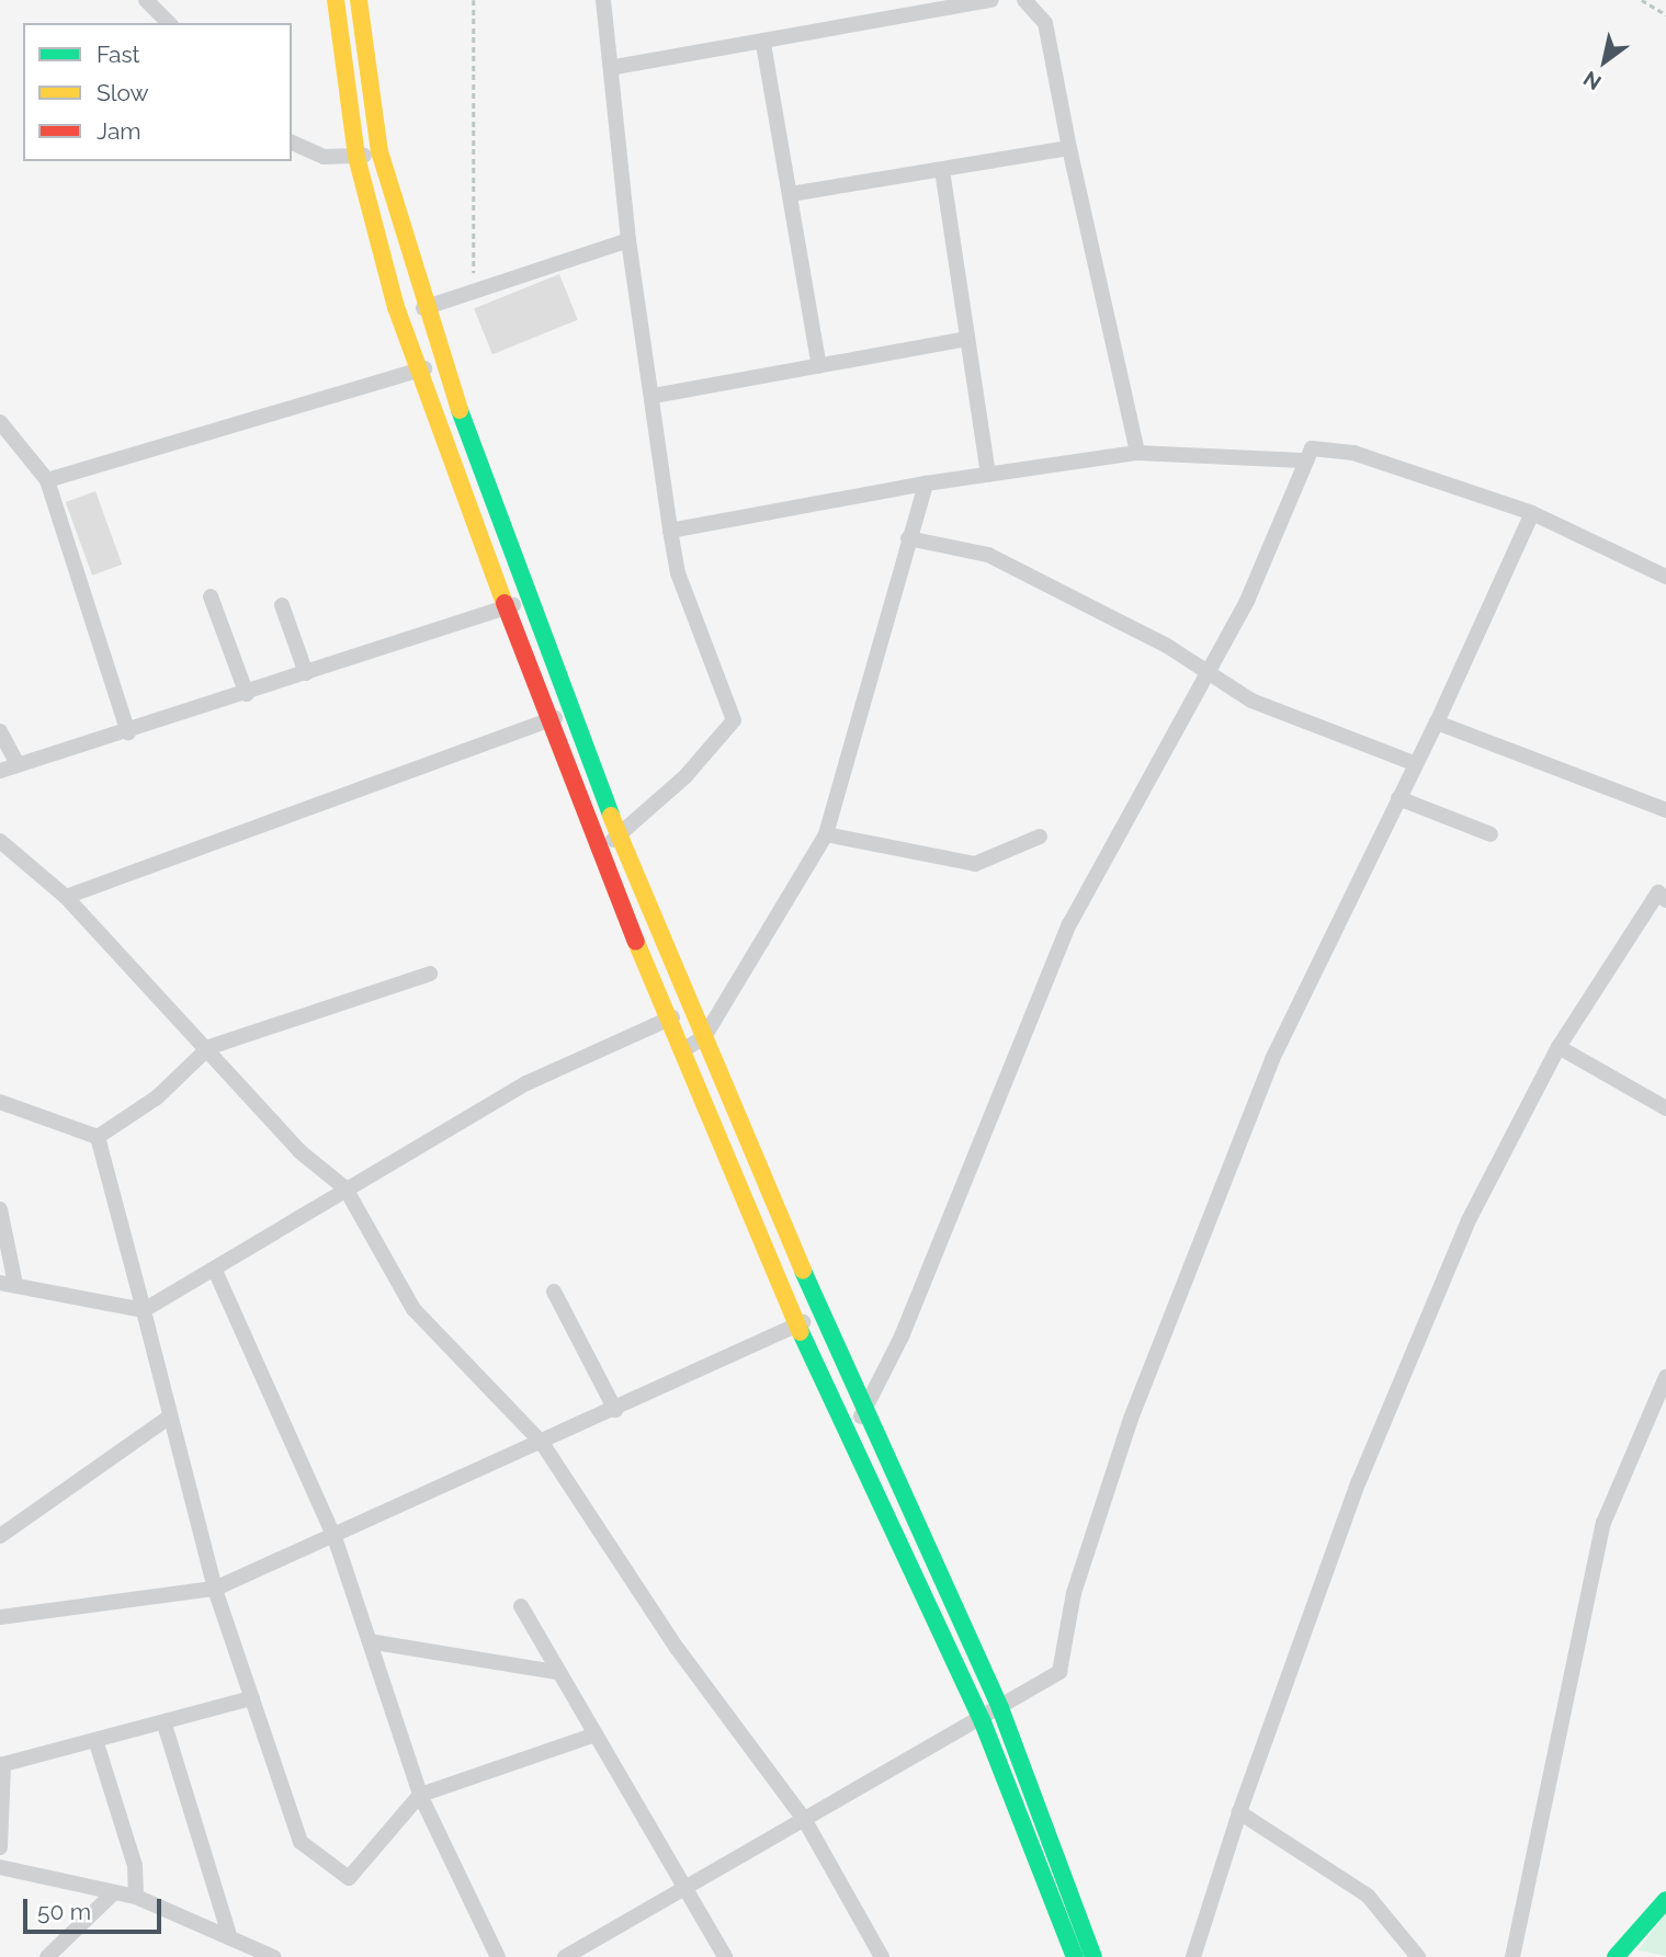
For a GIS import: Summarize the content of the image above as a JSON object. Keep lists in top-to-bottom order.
{
  "legend": ["Fast", "Slow", "Jam"],
  "scale_bar": "50 m",
  "north": "bottom left"
}
